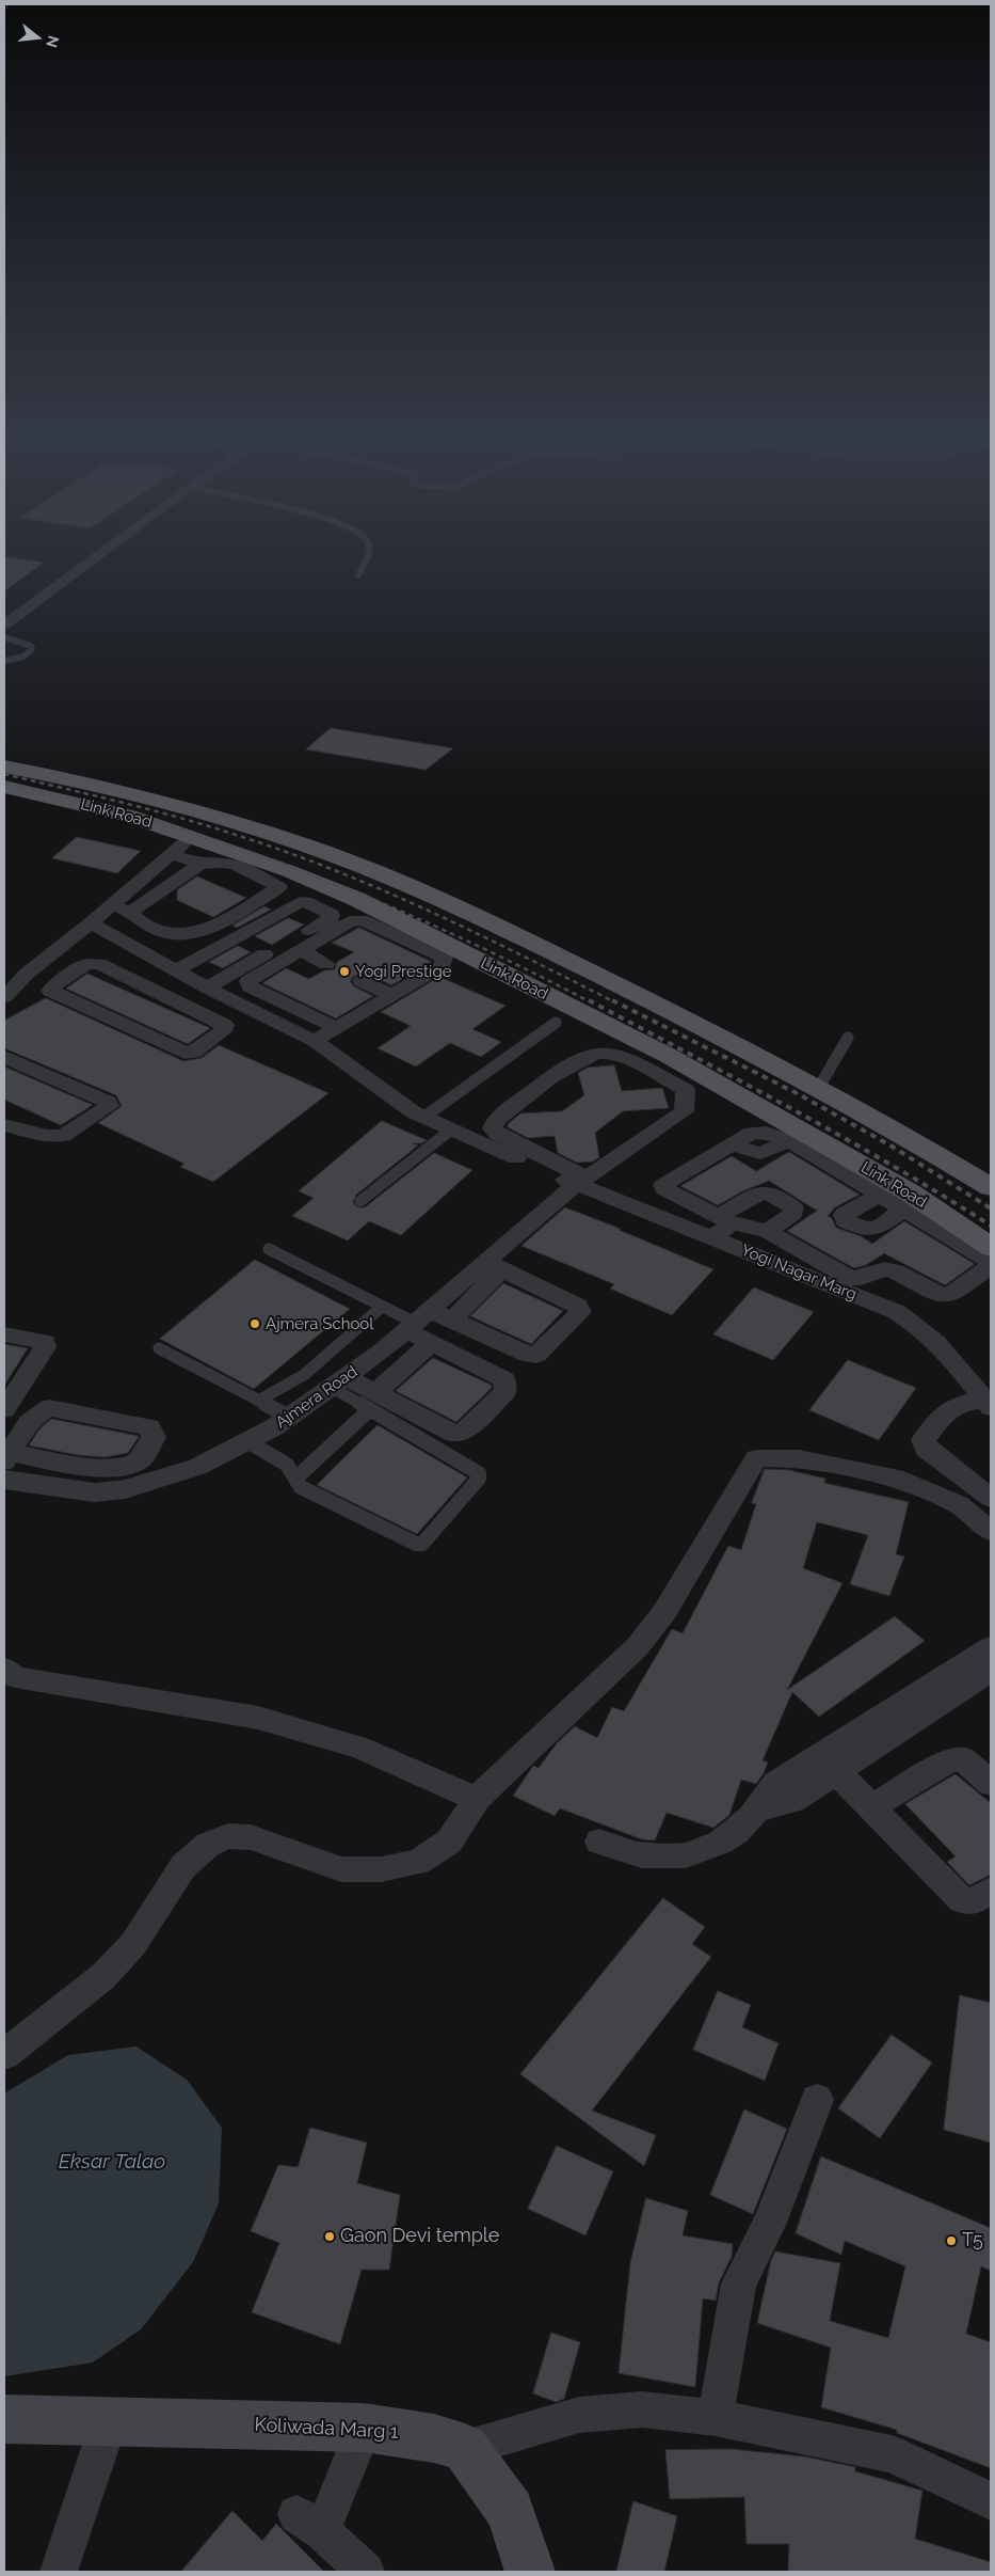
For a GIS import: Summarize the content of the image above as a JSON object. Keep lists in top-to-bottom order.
{
  "streets": {
    "main road": ["Link Road"],
    "street": ["Yogi Nagar Marg", "Ajmera Road", "Koliwada Marg 1"]
  },
  "crossings": [
    ["Link Road", "Ajmera Road"],
    ["Yogi Nagar Marg", "Ajmera Road"]
  ],
  "water": ["Eksar Talao"],
  "places": [
    "Yogi Prestige",
    "Ajmera School",
    "Gaon Devi temple",
    "T5"
  ],
  "north": "right"
}
